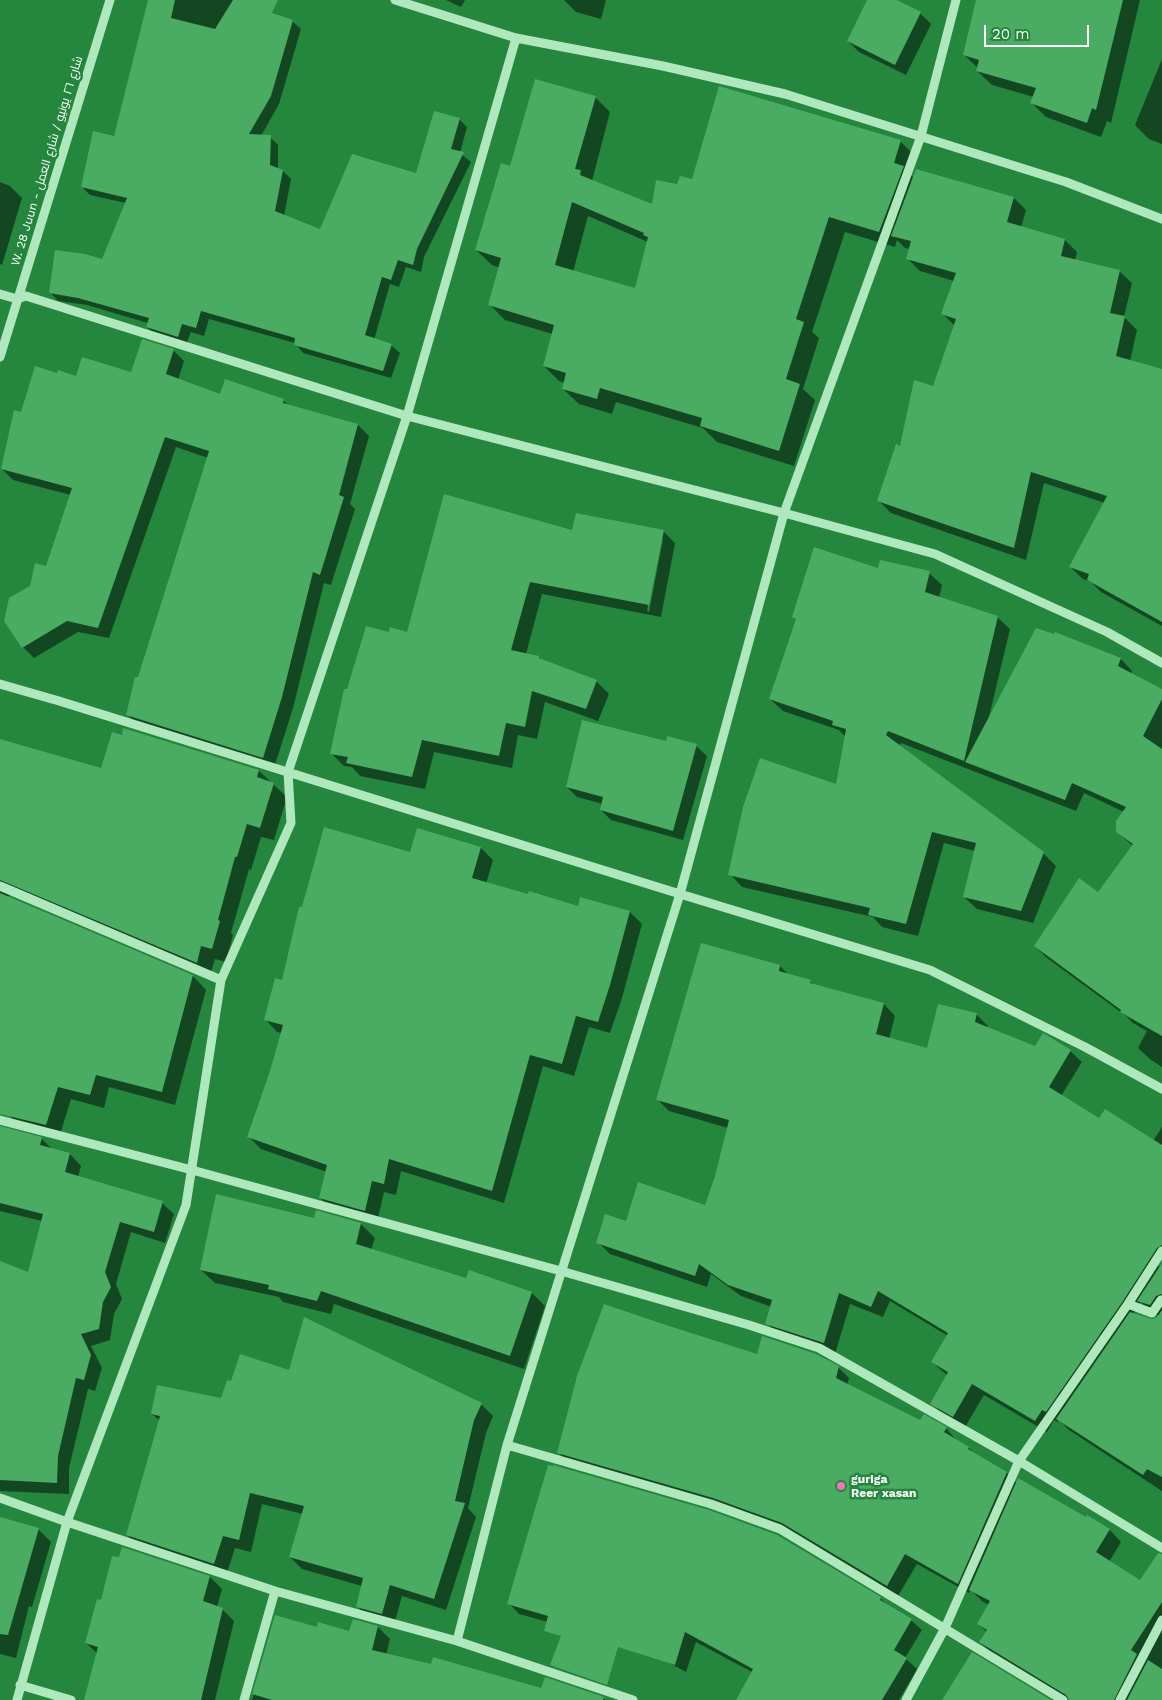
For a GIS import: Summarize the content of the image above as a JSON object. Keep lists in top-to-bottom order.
{
  "streets": {
    "street": ["W. 28 Juun - شارع ٢٦ يونيو / شارع العمل"]
  },
  "places": ["guriga Reer xasan"],
  "scale_bar": "20 m"
}
